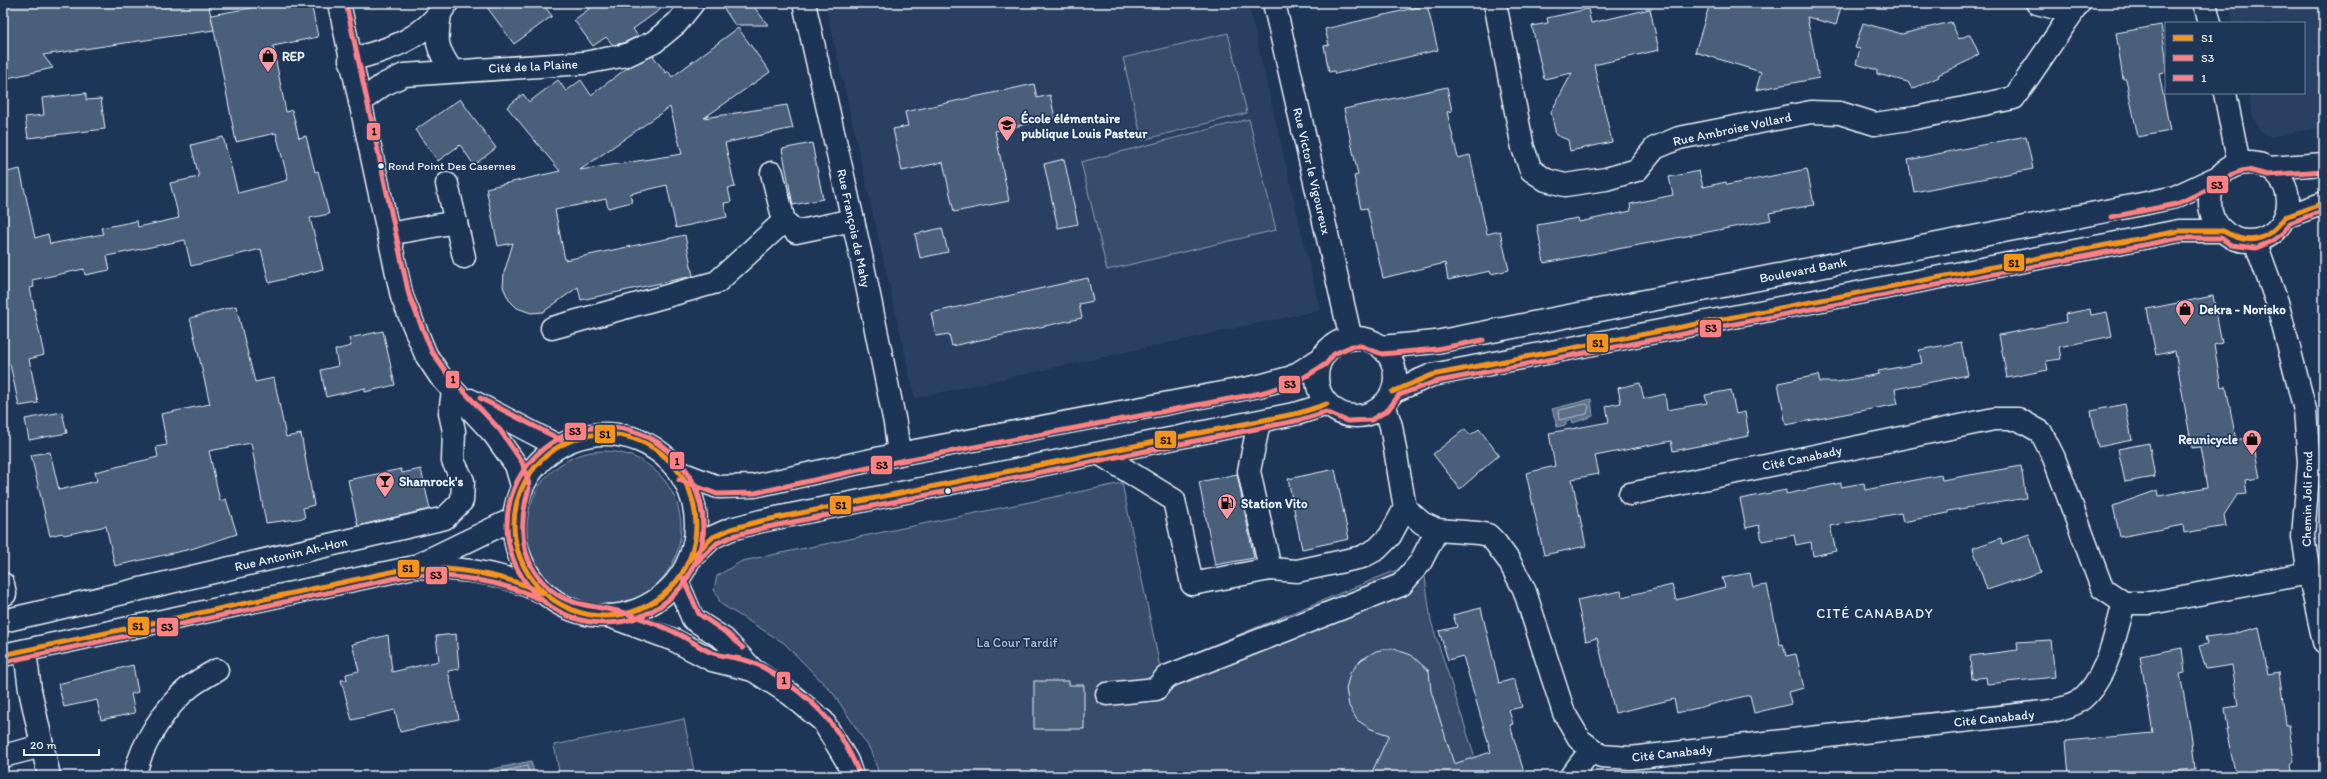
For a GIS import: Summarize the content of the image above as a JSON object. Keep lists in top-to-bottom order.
{
  "streets": {
    "street": [
      "Cité de la Plaine",
      "Rue Ambroise Vollard",
      "Rue Victor le Vigoureux",
      "Rue François de Mahy",
      "Boulevard Bank",
      "Cité Canabady",
      "Chemin Joli Fond",
      "Rue Antonin Ah-Hon"
    ]
  },
  "crossings": [
    ["Rue Victor le Vigoureux", "Boulevard Bank"],
    ["Boulevard Bank", "Chemin Joli Fond"]
  ],
  "districts": ["CITÉ CANABADY"],
  "parks": ["La Cour Tardif"],
  "places": {
    "shop": ["REP", "Dekra - Norisko", "Reunicycle"],
    "school or university": ["École élémentaire publique Louis Pasteur"],
    "other": ["Rond Point Des Casernes"],
    "bar": ["Shamrock's"],
    "fuel station": ["Station Vito"]
  },
  "lines": ["transit line 1", "transit line S3", "transit line S1"],
  "legend": ["S1", "S3", "1"],
  "scale_bar": "20 m"
}
